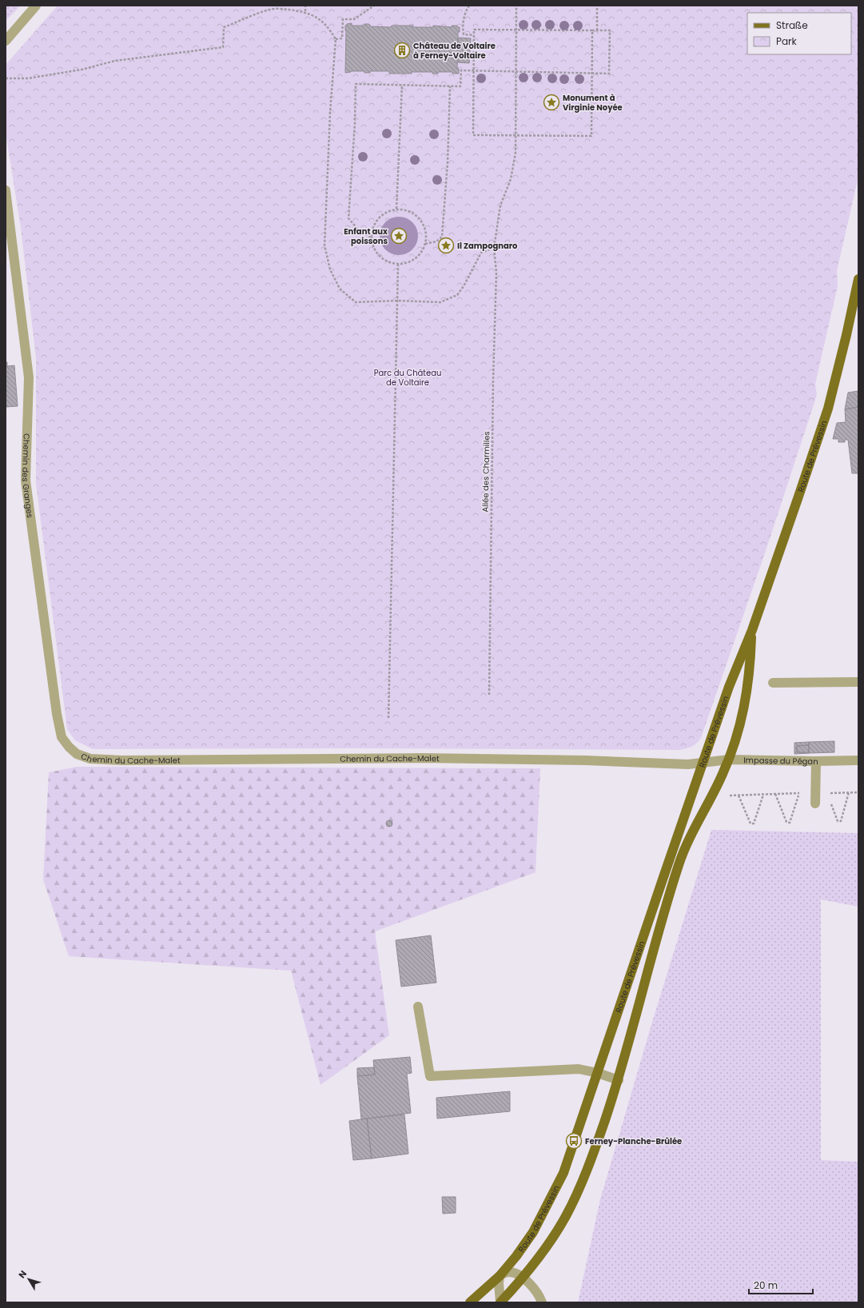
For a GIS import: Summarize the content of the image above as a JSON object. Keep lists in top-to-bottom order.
{
  "streets": {
    "main road": ["Route de Prévessin"],
    "street": ["Chemin des Granges", "Chemin du Cache-Malet", "Impasse du Pégan"],
    "path": ["Allée des Charmilles"]
  },
  "crossings": [
    ["Route de Prévessin", "Chemin du Cache-Malet"],
    ["Route de Prévessin", "Impasse du Pégan"],
    ["Chemin des Granges", "Chemin du Cache-Malet"],
    ["Chemin du Cache-Malet", "Impasse du Pégan"]
  ],
  "parks": ["Parc du Château de Voltaire"],
  "places": {
    "building": ["Château de Voltaire à Ferney-Voltaire"],
    "place": ["Monument à Virginie Noyée", "Enfant aux poissons", "Il Zampognaro"],
    "bus stop": ["Ferney-Planche-Brûlée"]
  },
  "legend": ["Straße", "Park"],
  "scale_bar": "20 m",
  "north": "top left"
}
